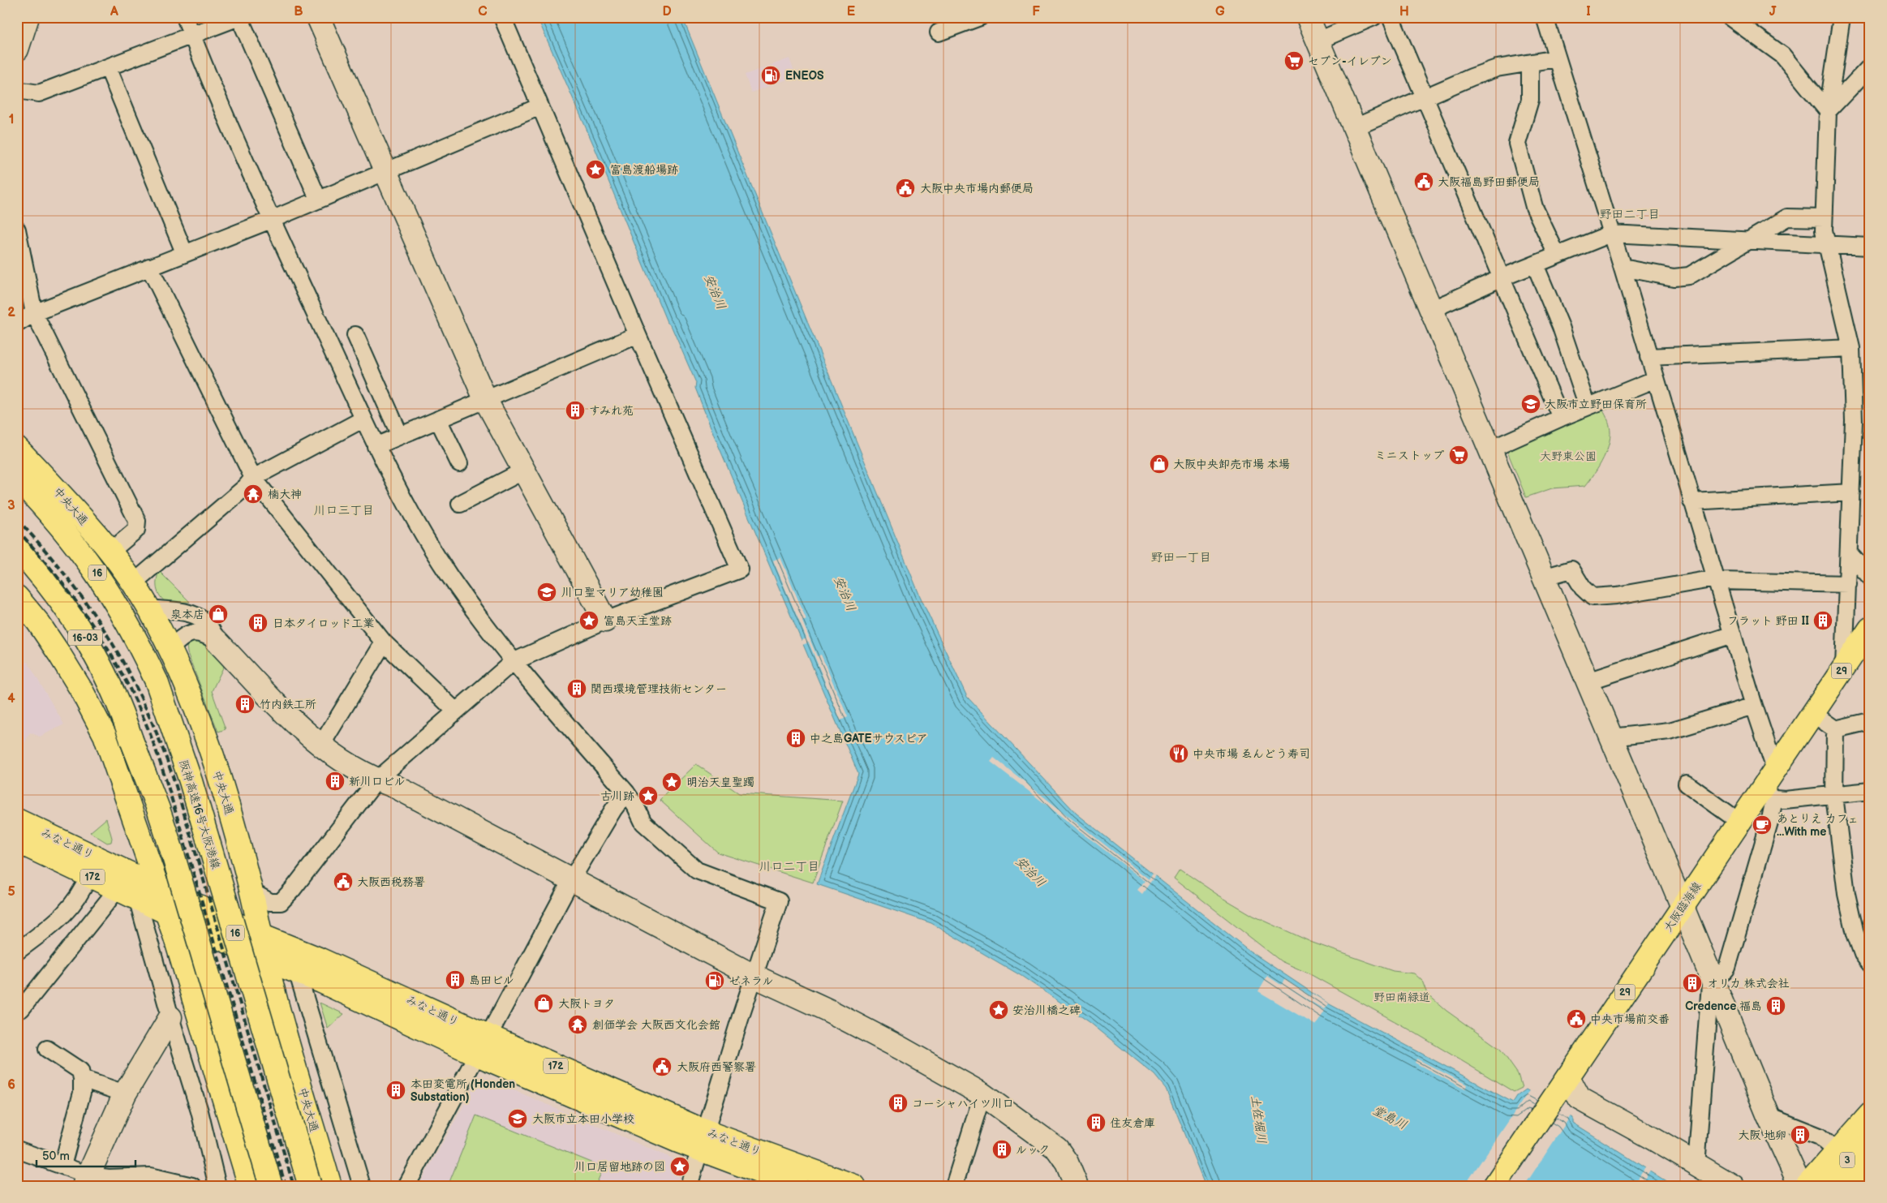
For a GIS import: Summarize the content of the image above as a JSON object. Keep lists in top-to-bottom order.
{
  "streets": {
    "main road": [
      "中央大通",
      "16",
      "16-03",
      "29",
      "阪神高速16号大阪港線",
      "みなと通り",
      "172",
      "大阪臨海線",
      "3"
    ]
  },
  "crossings": [
    ["中央大通", "みなと通り"]
  ],
  "districts": [
    "野田二丁目",
    "川口三丁目",
    "野田一丁目",
    "川口二丁目"
  ],
  "water": ["安治川", "堂島川", "土佐堀川"],
  "parks": ["大野東公園", "野田南緑道"],
  "places": {
    "supermarket": ["セブン-イレブン", "ミニストップ"],
    "fuel station": ["ENEOS", "ゼネラル"],
    "place": [
      "富島渡船場跡",
      "富島天主堂跡",
      "明治天皇聖躅",
      "古川跡",
      "安治川橋之碑",
      "川口居留地跡の図"
    ],
    "public building": [
      "大阪福島野田郵便局",
      "大阪中央市場内郵便局",
      "大阪西税務署",
      "中央市場前交番",
      "大阪府西警察署"
    ],
    "school or university": ["大阪市立野田保育所", "川口聖マリア幼稚園", "大阪市立本田小学校"],
    "building": [
      "すみれ苑",
      "フラット 野田 II",
      "日本タイロッド工業",
      "関西環境管理技術センター",
      "竹内鉄工所",
      "中之島GATEサウスピア",
      "新川口ビル",
      "島田ビル",
      "オリカ 株式会社",
      "Credence 福島",
      "本田変電所 (Honden Substation)",
      "コーシャハイツ川口",
      "住友倉庫",
      "大阪 地卵",
      "ルック"
    ],
    "shop": ["大阪中央卸売市場 本場", "泉本店", "大阪トヨタ"],
    "temple": ["楠大神", "創価学会 大阪西文化会館"],
    "restaurant": ["中央市場 ゑんどう寿司"],
    "cafe": ["あとりえ カフェ ...With me"]
  },
  "scale_bar": "50 m",
  "grid": {
    "columns": [
      "A",
      "B",
      "C",
      "D",
      "E",
      "F",
      "G",
      "H",
      "I",
      "J"
    ],
    "rows": [
      "1",
      "2",
      "3",
      "4",
      "5",
      "6"
    ]
  }
}
